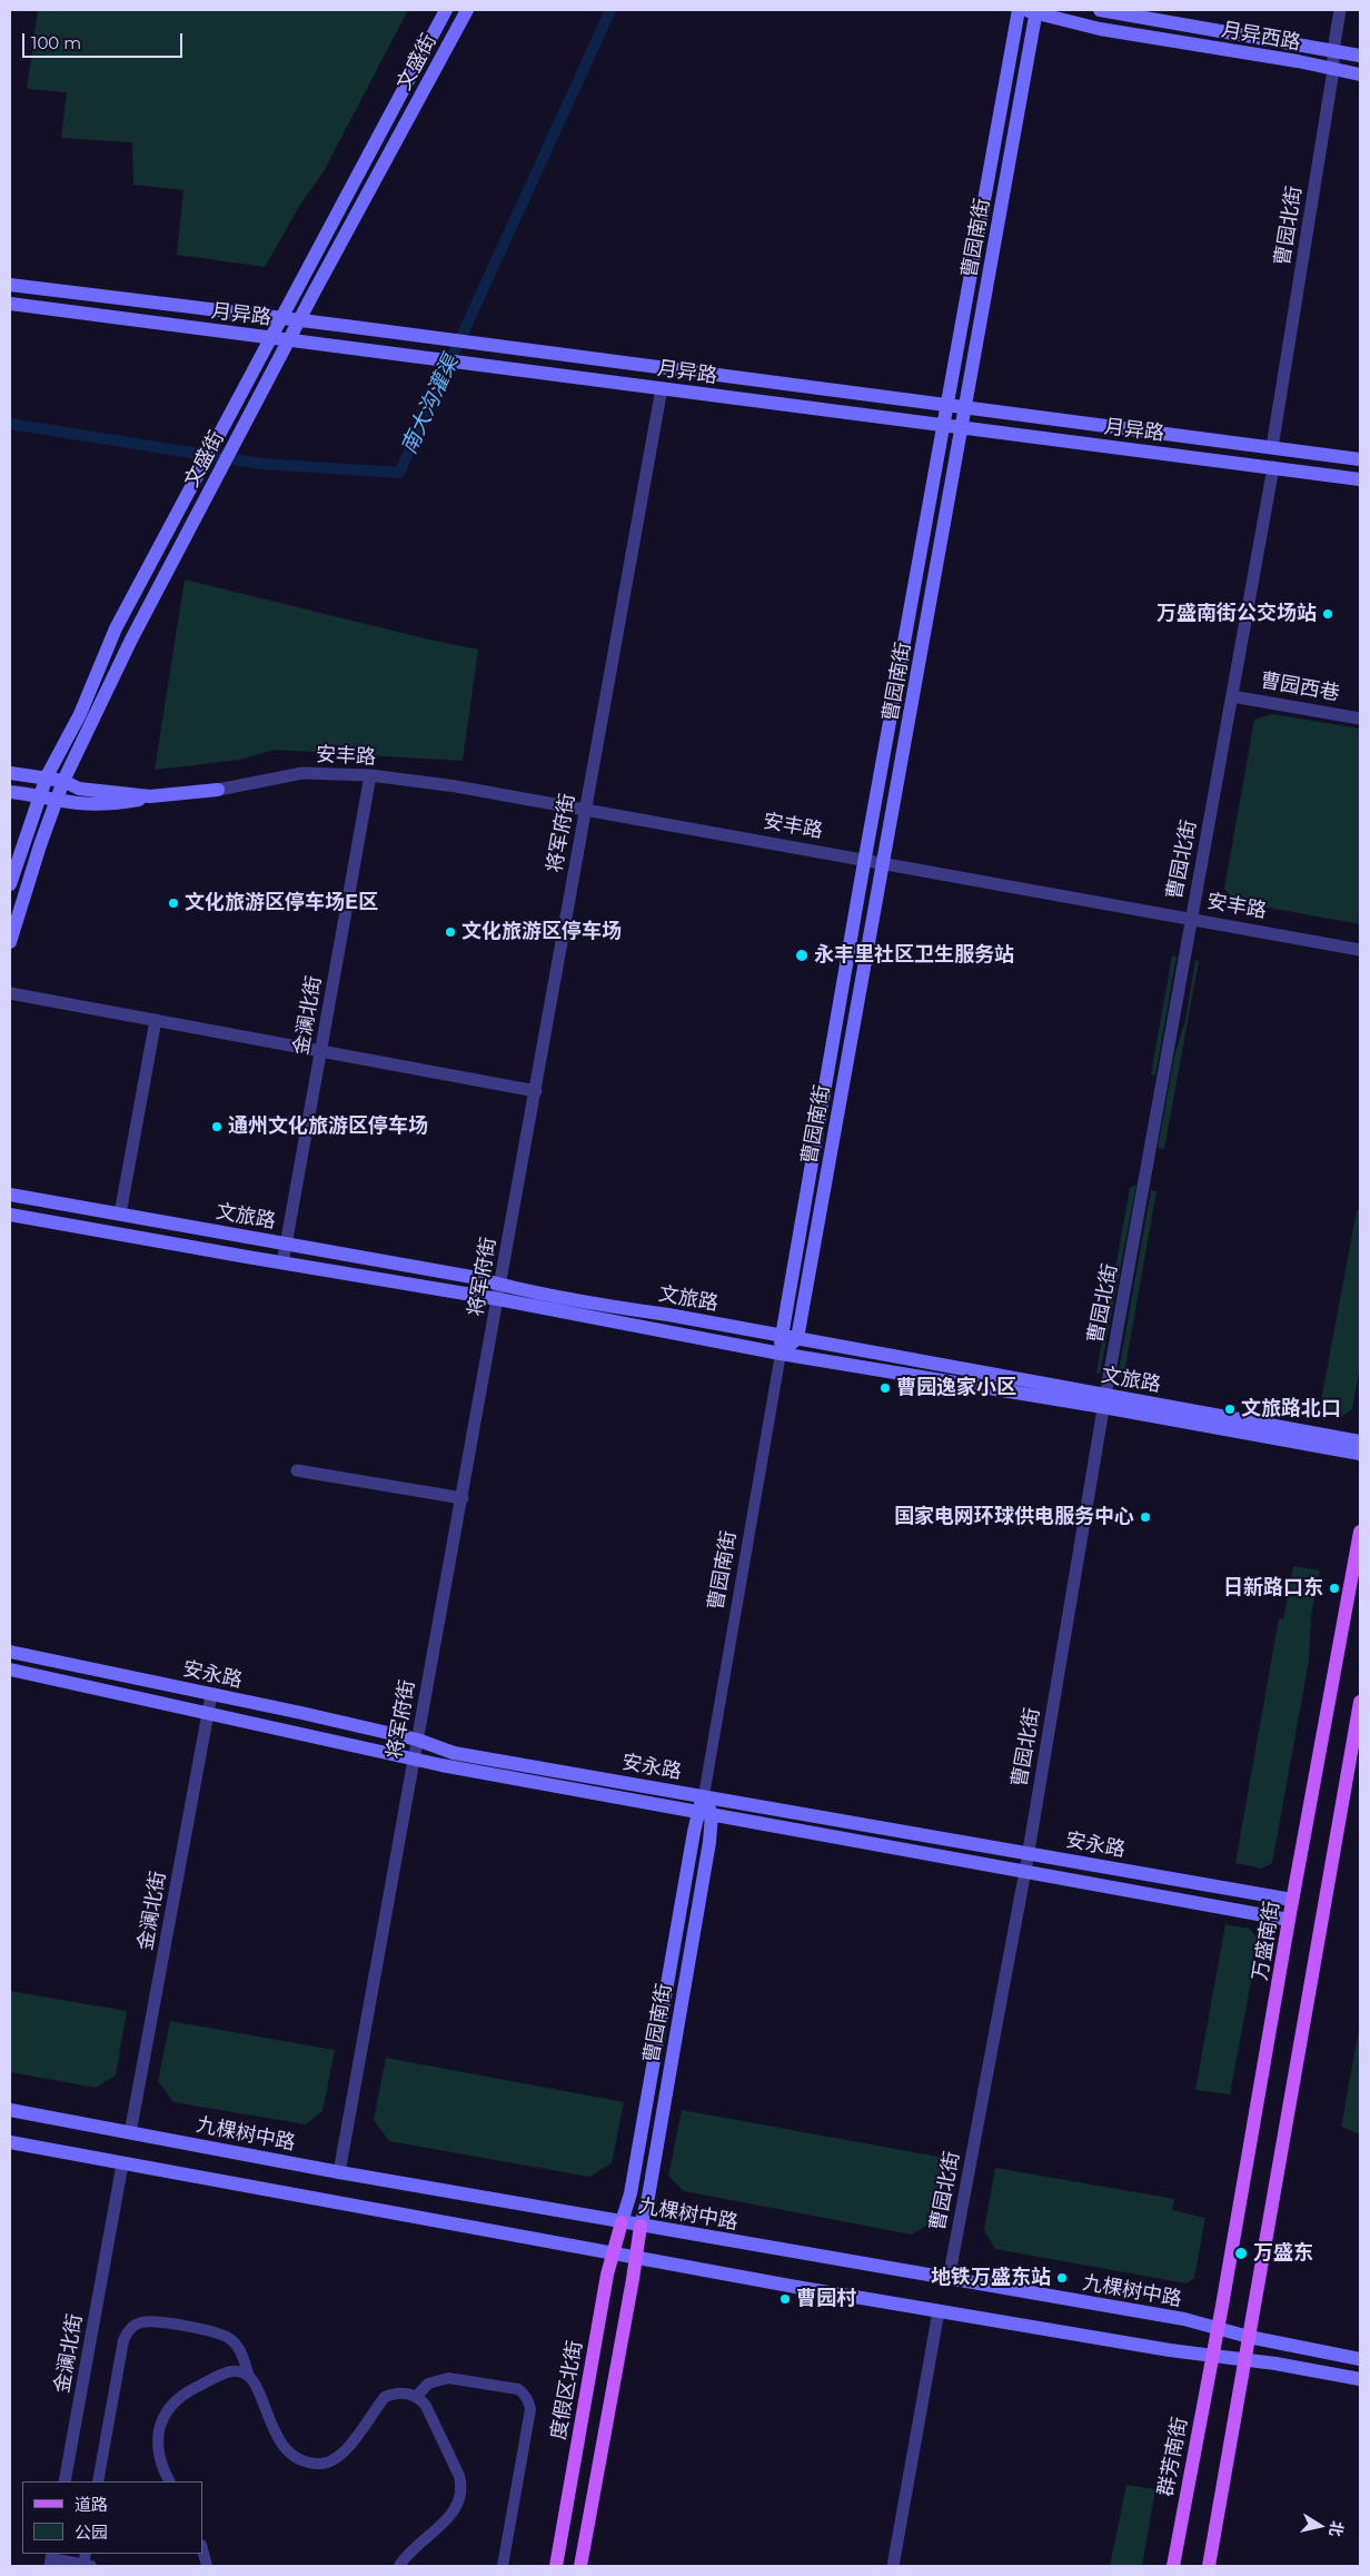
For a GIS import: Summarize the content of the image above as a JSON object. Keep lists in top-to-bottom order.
{
  "streets": {
    "main road": [
      "月异西路",
      "文盛街",
      "曹园南街",
      "月异路",
      "安丰路",
      "文旅路",
      "安永路",
      "万盛南街",
      "九棵树中路",
      "度假区北街",
      "群芳南街"
    ],
    "street": [
      "曹园北街",
      "曹园西巷",
      "将军府街",
      "金澜北街"
    ]
  },
  "crossings": [
    ["月异西路", "曹园北街"],
    ["月异西路", "曹园南街"],
    ["文盛街", "月异路"],
    ["文盛街", "安丰路"],
    ["曹园北街", "月异路"],
    ["曹园北街", "曹园西巷"],
    ["曹园北街", "安丰路"],
    ["曹园北街", "文旅路"],
    ["曹园北街", "安永路"],
    ["曹园北街", "九棵树中路"],
    ["曹园南街", "月异路"],
    ["曹园南街", "安丰路"],
    ["曹园南街", "文旅路"],
    ["曹园南街", "安永路"],
    ["曹园南街", "九棵树中路"],
    ["曹园南街", "度假区北街"],
    ["月异路", "将军府街"],
    ["安丰路", "将军府街"],
    ["安丰路", "金澜北街"],
    ["将军府街", "文旅路"],
    ["将军府街", "安永路"],
    ["将军府街", "九棵树中路"],
    ["金澜北街", "文旅路"],
    ["金澜北街", "安永路"],
    ["金澜北街", "九棵树中路"],
    ["安永路", "万盛南街"],
    ["万盛南街", "九棵树中路"],
    ["万盛南街", "群芳南街"],
    ["九棵树中路", "度假区北街"]
  ],
  "water": ["南大沟灌渠"],
  "places": [
    "万盛南街公交场站",
    "文化旅游区停车场E区",
    "文化旅游区停车场",
    "永丰里社区卫生服务站",
    "通州文化旅游区停车场",
    "曹园逸家小区",
    "文旅路北口",
    "国家电网环球供电服务中心",
    "日新路口东",
    "万盛东",
    "地铁万盛东站",
    "曹园村"
  ],
  "legend": ["道路", "公园"],
  "scale_bar": "100 m",
  "north": "right"
}
